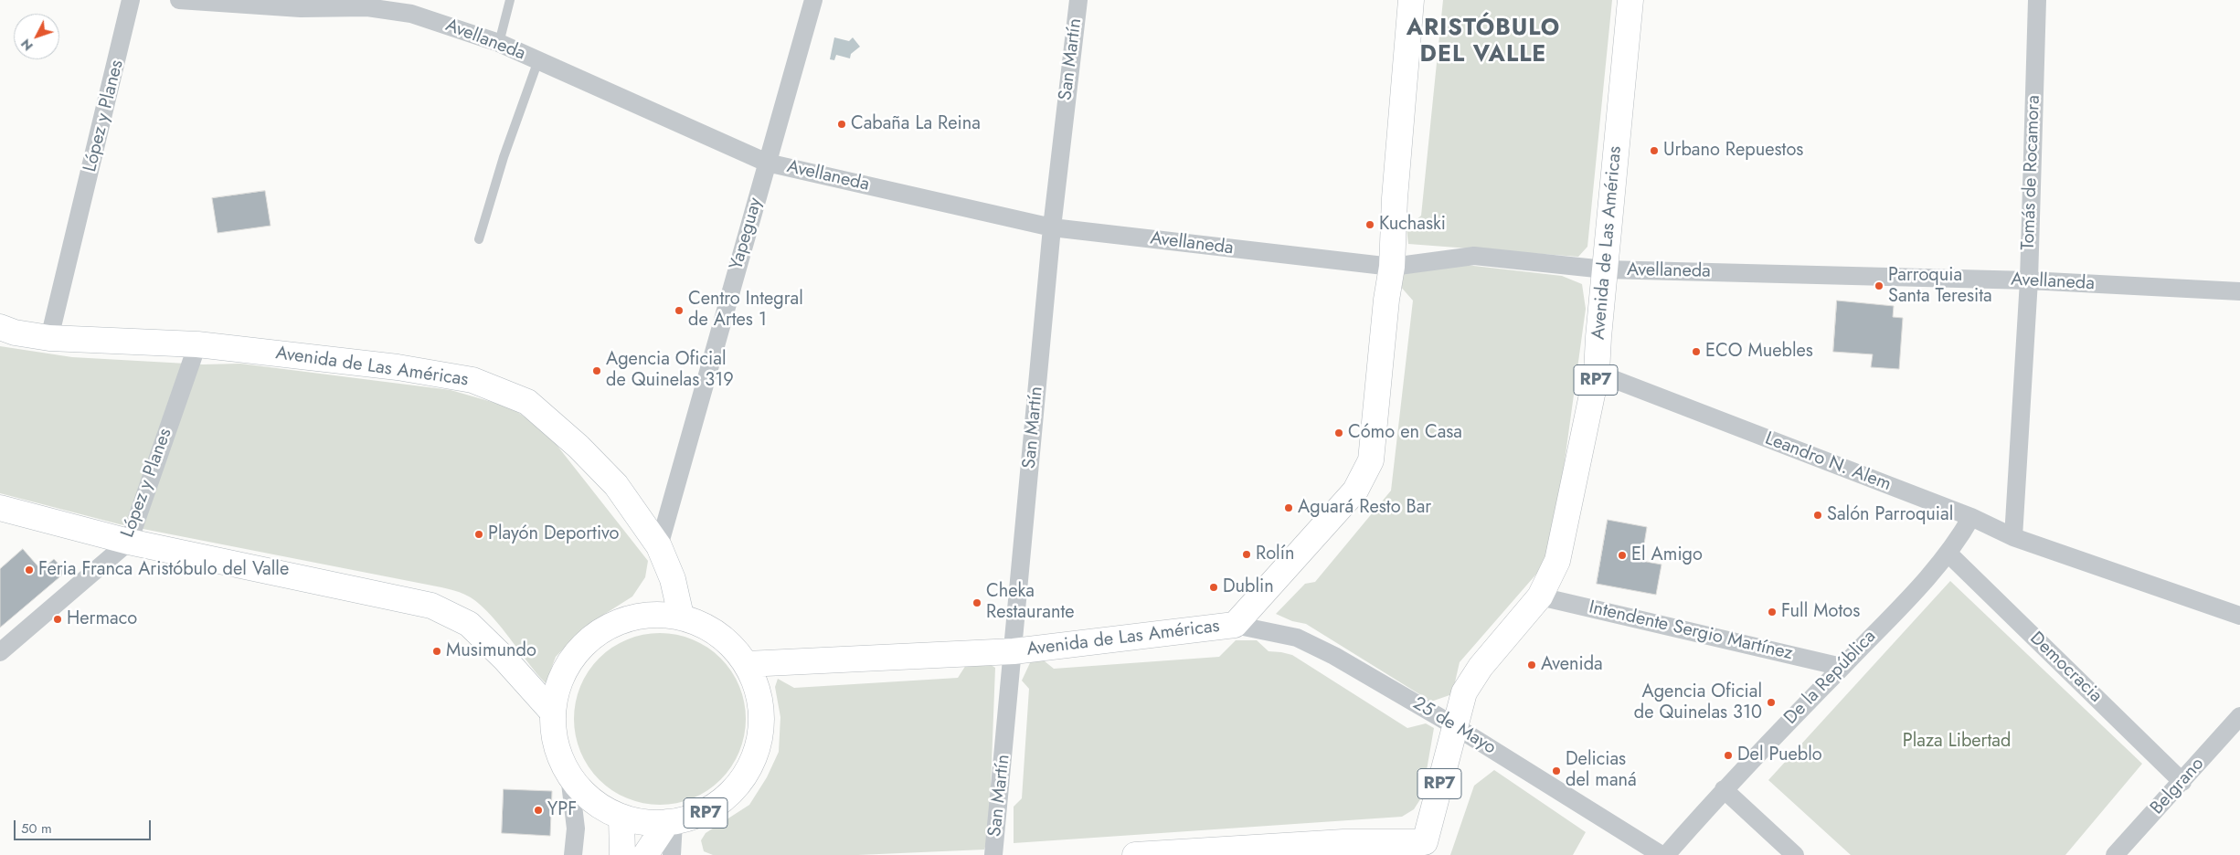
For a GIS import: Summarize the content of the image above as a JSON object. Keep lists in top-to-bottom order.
{
  "streets": {
    "main road": ["Avenida de Las Américas", "RP7"],
    "street": [
      "Avellaneda",
      "San Martín",
      "López y Planes",
      "Tomás de Rocamora",
      "Yapeguay",
      "Leandro N. Alem",
      "Intendente Sergio Martínez",
      "Democracia",
      "De la República",
      "25 de Mayo",
      "Belgrano"
    ]
  },
  "crossings": [
    ["Avellaneda", "San Martín"],
    ["Avellaneda", "Tomás de Rocamora"],
    ["Avellaneda", "Yapeguay"],
    ["Avellaneda", "Avenida de Las Américas"],
    ["San Martín", "Avenida de Las Américas"],
    ["López y Planes", "Avenida de Las Américas"],
    ["Tomás de Rocamora", "Leandro N. Alem"],
    ["Yapeguay", "Avenida de Las Américas"],
    ["Avenida de Las Américas", "RP7"],
    ["Avenida de Las Américas", "Leandro N. Alem"],
    ["Avenida de Las Américas", "Intendente Sergio Martínez"],
    ["Avenida de Las Américas", "25 de Mayo"],
    ["Leandro N. Alem", "De la República"],
    ["Intendente Sergio Martínez", "De la República"],
    ["Democracia", "De la República"],
    ["Democracia", "Belgrano"]
  ],
  "districts": ["ARISTÓBULO DEL VALLE"],
  "parks": ["Plaza Libertad"],
  "places": [
    "Cabaña La Reina",
    "Urbano Repuestos",
    "Kuchaski",
    "Parroquia Santa Teresita",
    "Centro Integral de Artes 1",
    "ECO Muebles",
    "Agencia Oficial de Quinelas 319",
    "Cómo en Casa",
    "Aguará Resto Bar",
    "Salón Parroquial",
    "Playón Deportivo",
    "Rolín",
    "El Amigo",
    "Feria Franca Aristóbulo del Valle",
    "Dublin",
    "Cheka Restaurante",
    "Full Motos",
    "Hermaco",
    "Musimundo",
    "Avenida",
    "Agencia Oficial de Quinelas 310",
    "Del Pueblo",
    "Delicias del maná",
    "YPF"
  ],
  "scale_bar": "50 m",
  "north": "bottom left"
}
